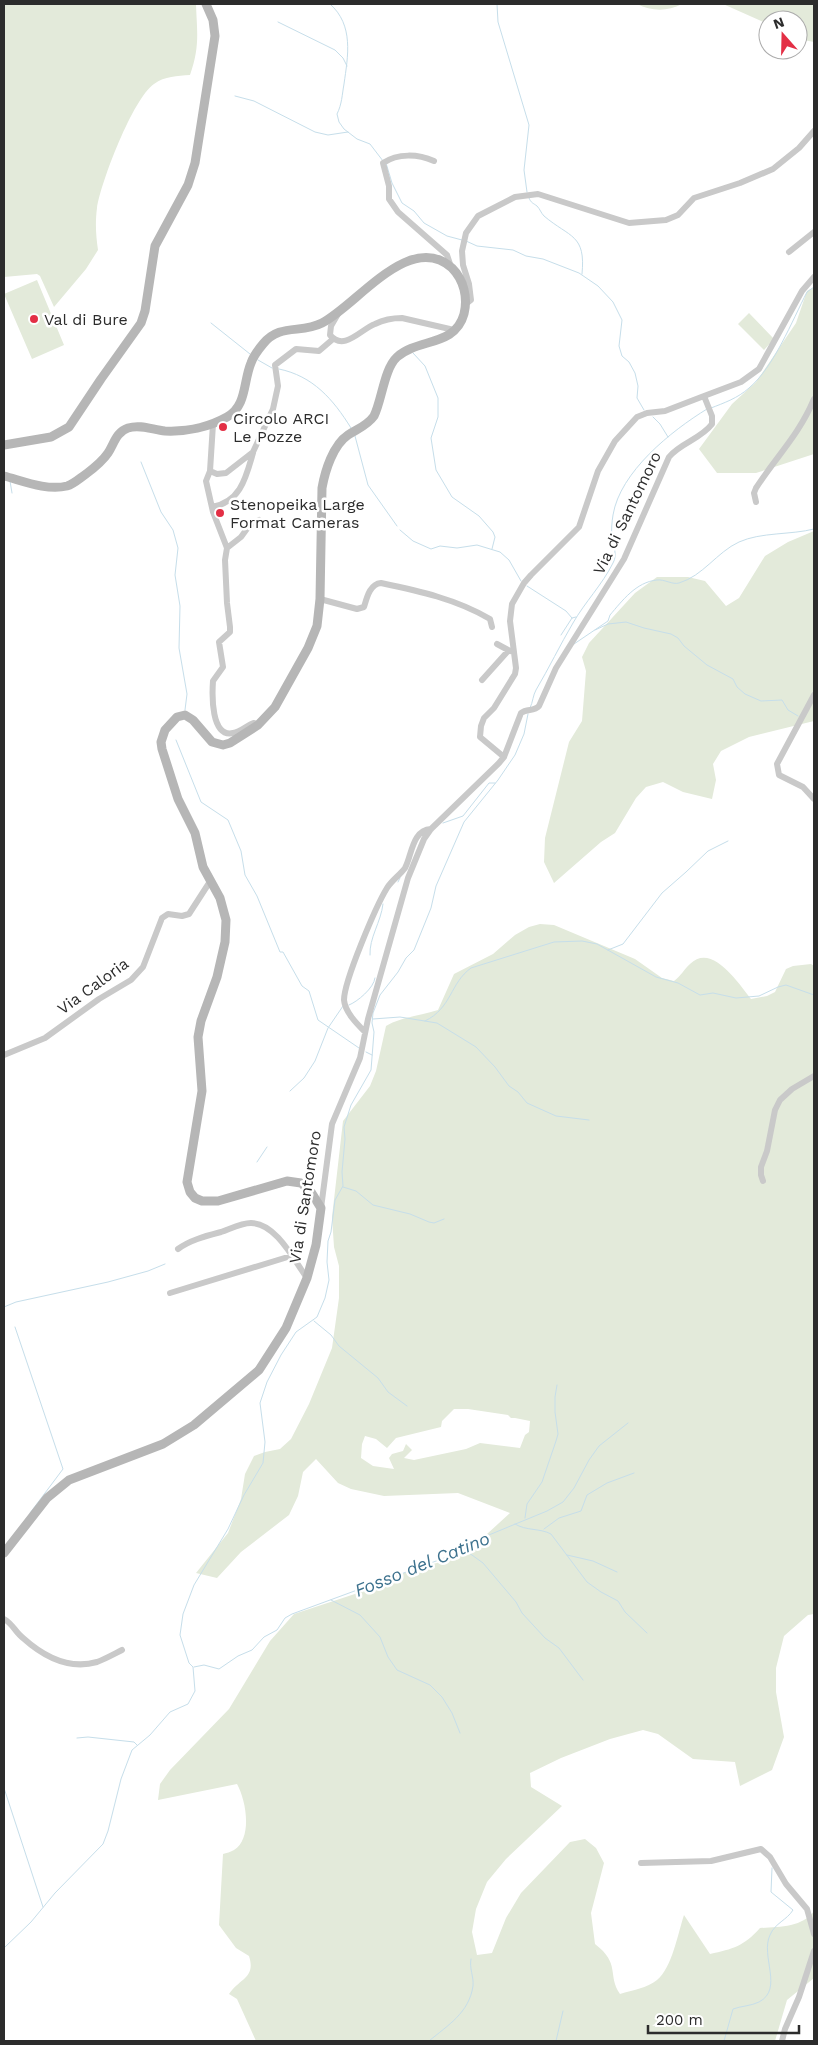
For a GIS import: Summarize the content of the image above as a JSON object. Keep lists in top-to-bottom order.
{
  "streets": {
    "main road": ["Via di Santomoro"],
    "street": ["Via Caloria"]
  },
  "water": ["Fosso del Catino"],
  "places": ["Val di Bure", "Circolo ARCI Le Pozze", "Stenopeika Large Format Cameras"],
  "scale_bar": "200 m",
  "north": "top"
}
